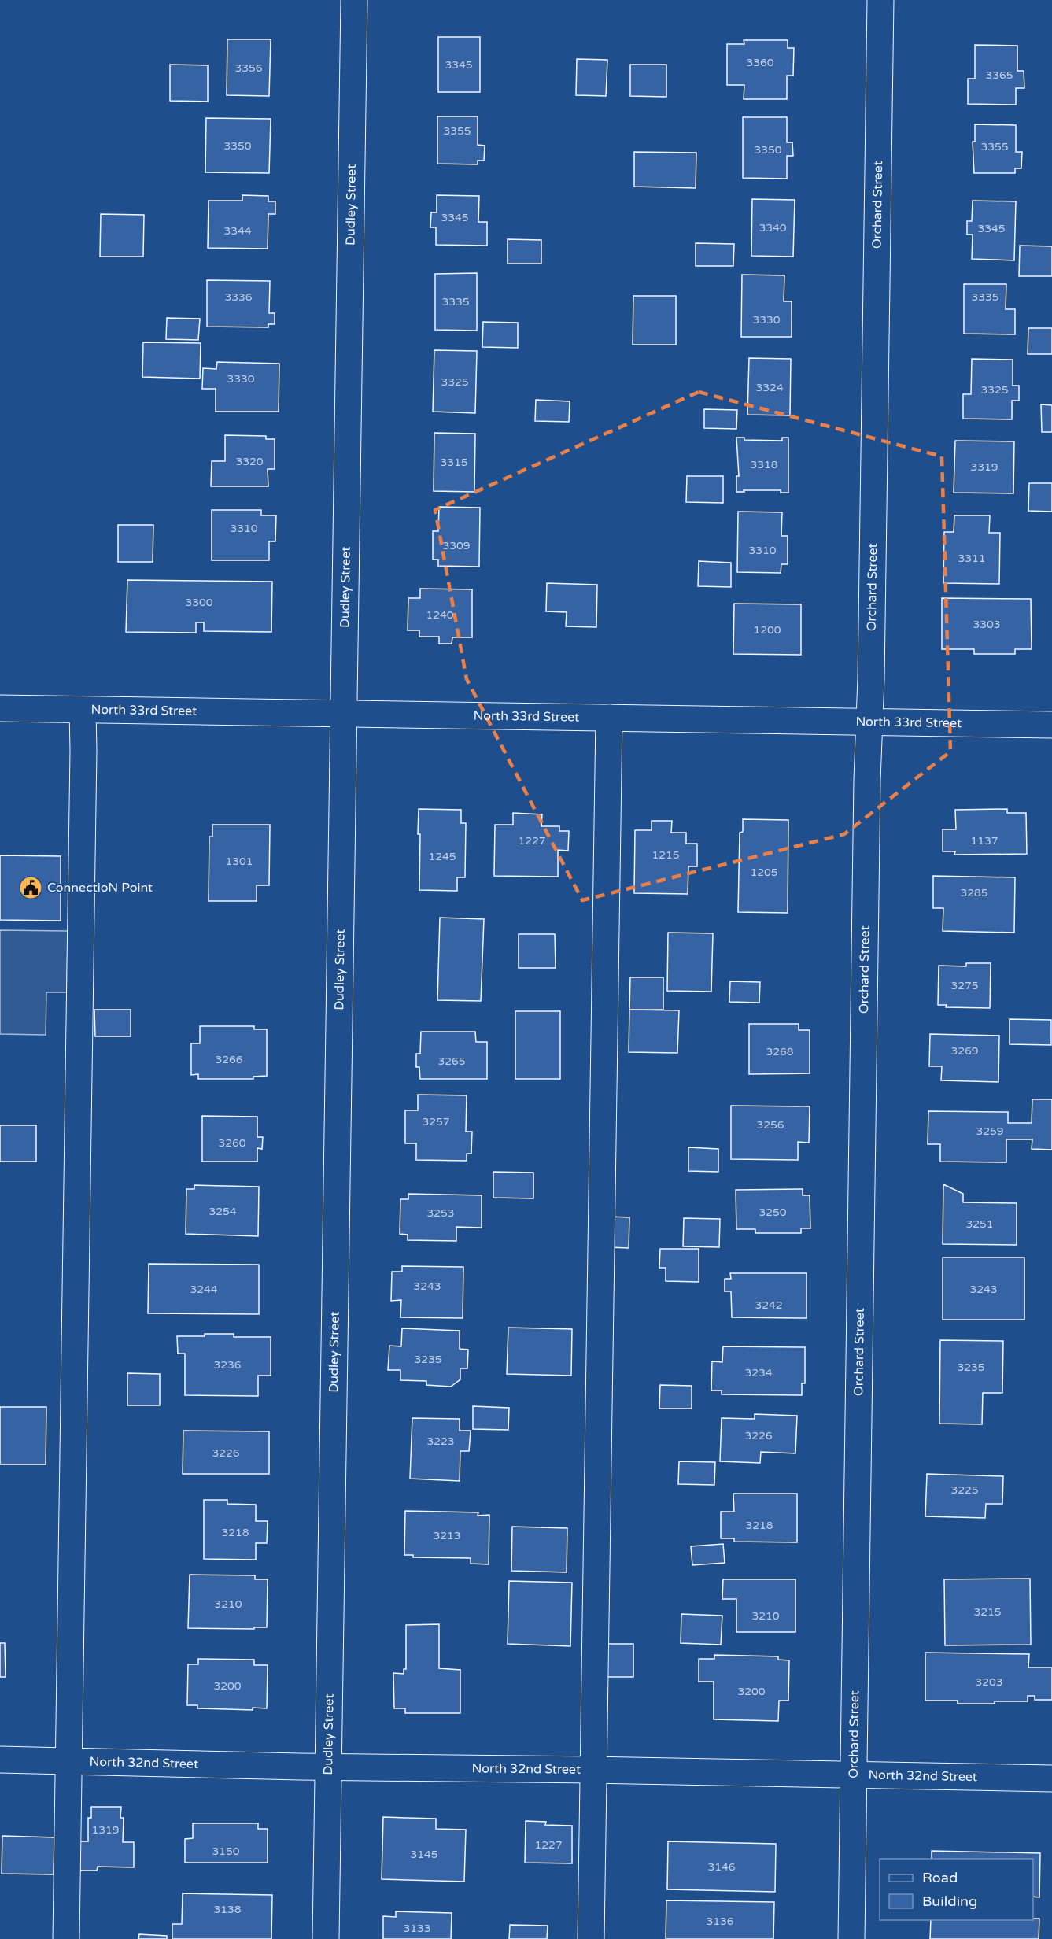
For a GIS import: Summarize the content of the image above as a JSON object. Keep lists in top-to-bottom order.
{
  "streets": {
    "street": [
      "Dudley Street",
      "Orchard Street",
      "North 33rd Street",
      "North 32nd Street"
    ]
  },
  "crossings": [
    ["Dudley Street", "North 33rd Street"],
    ["Dudley Street", "North 32nd Street"],
    ["Orchard Street", "North 33rd Street"],
    ["Orchard Street", "North 32nd Street"]
  ],
  "places": {
    "public building": ["ConnectioN Point"]
  },
  "house_numbers": [
    "3360",
    "3345",
    "3356",
    "3365",
    "3355",
    "3350",
    "3355",
    "3350",
    "3345",
    "3340",
    "3345",
    "3344",
    "3336",
    "3335",
    "3335",
    "3330",
    "3330",
    "3325",
    "3324",
    "3325",
    "3320",
    "3315",
    "3318",
    "3319",
    "3310",
    "3309",
    "3310",
    "3311",
    "3300",
    "1240",
    "3303",
    "1200",
    "1227",
    "1137",
    "1215",
    "1245",
    "1301",
    "1205",
    "3285",
    "3275",
    "3269",
    "3268",
    "3266",
    "3265",
    "3257",
    "3256",
    "3259",
    "3260",
    "3254",
    "3250",
    "3253",
    "3251",
    "3243",
    "3244",
    "3243",
    "3242",
    "3235",
    "3236",
    "3235",
    "3234",
    "3226",
    "3223",
    "3226",
    "3225",
    "3218",
    "3218",
    "3213",
    "3210",
    "3215",
    "3210",
    "3203",
    "3200",
    "3200",
    "1319",
    "1227",
    "3150",
    "3145",
    "3146",
    "3138",
    "3136",
    "3133"
  ],
  "legend": ["Road", "Building"]
}
